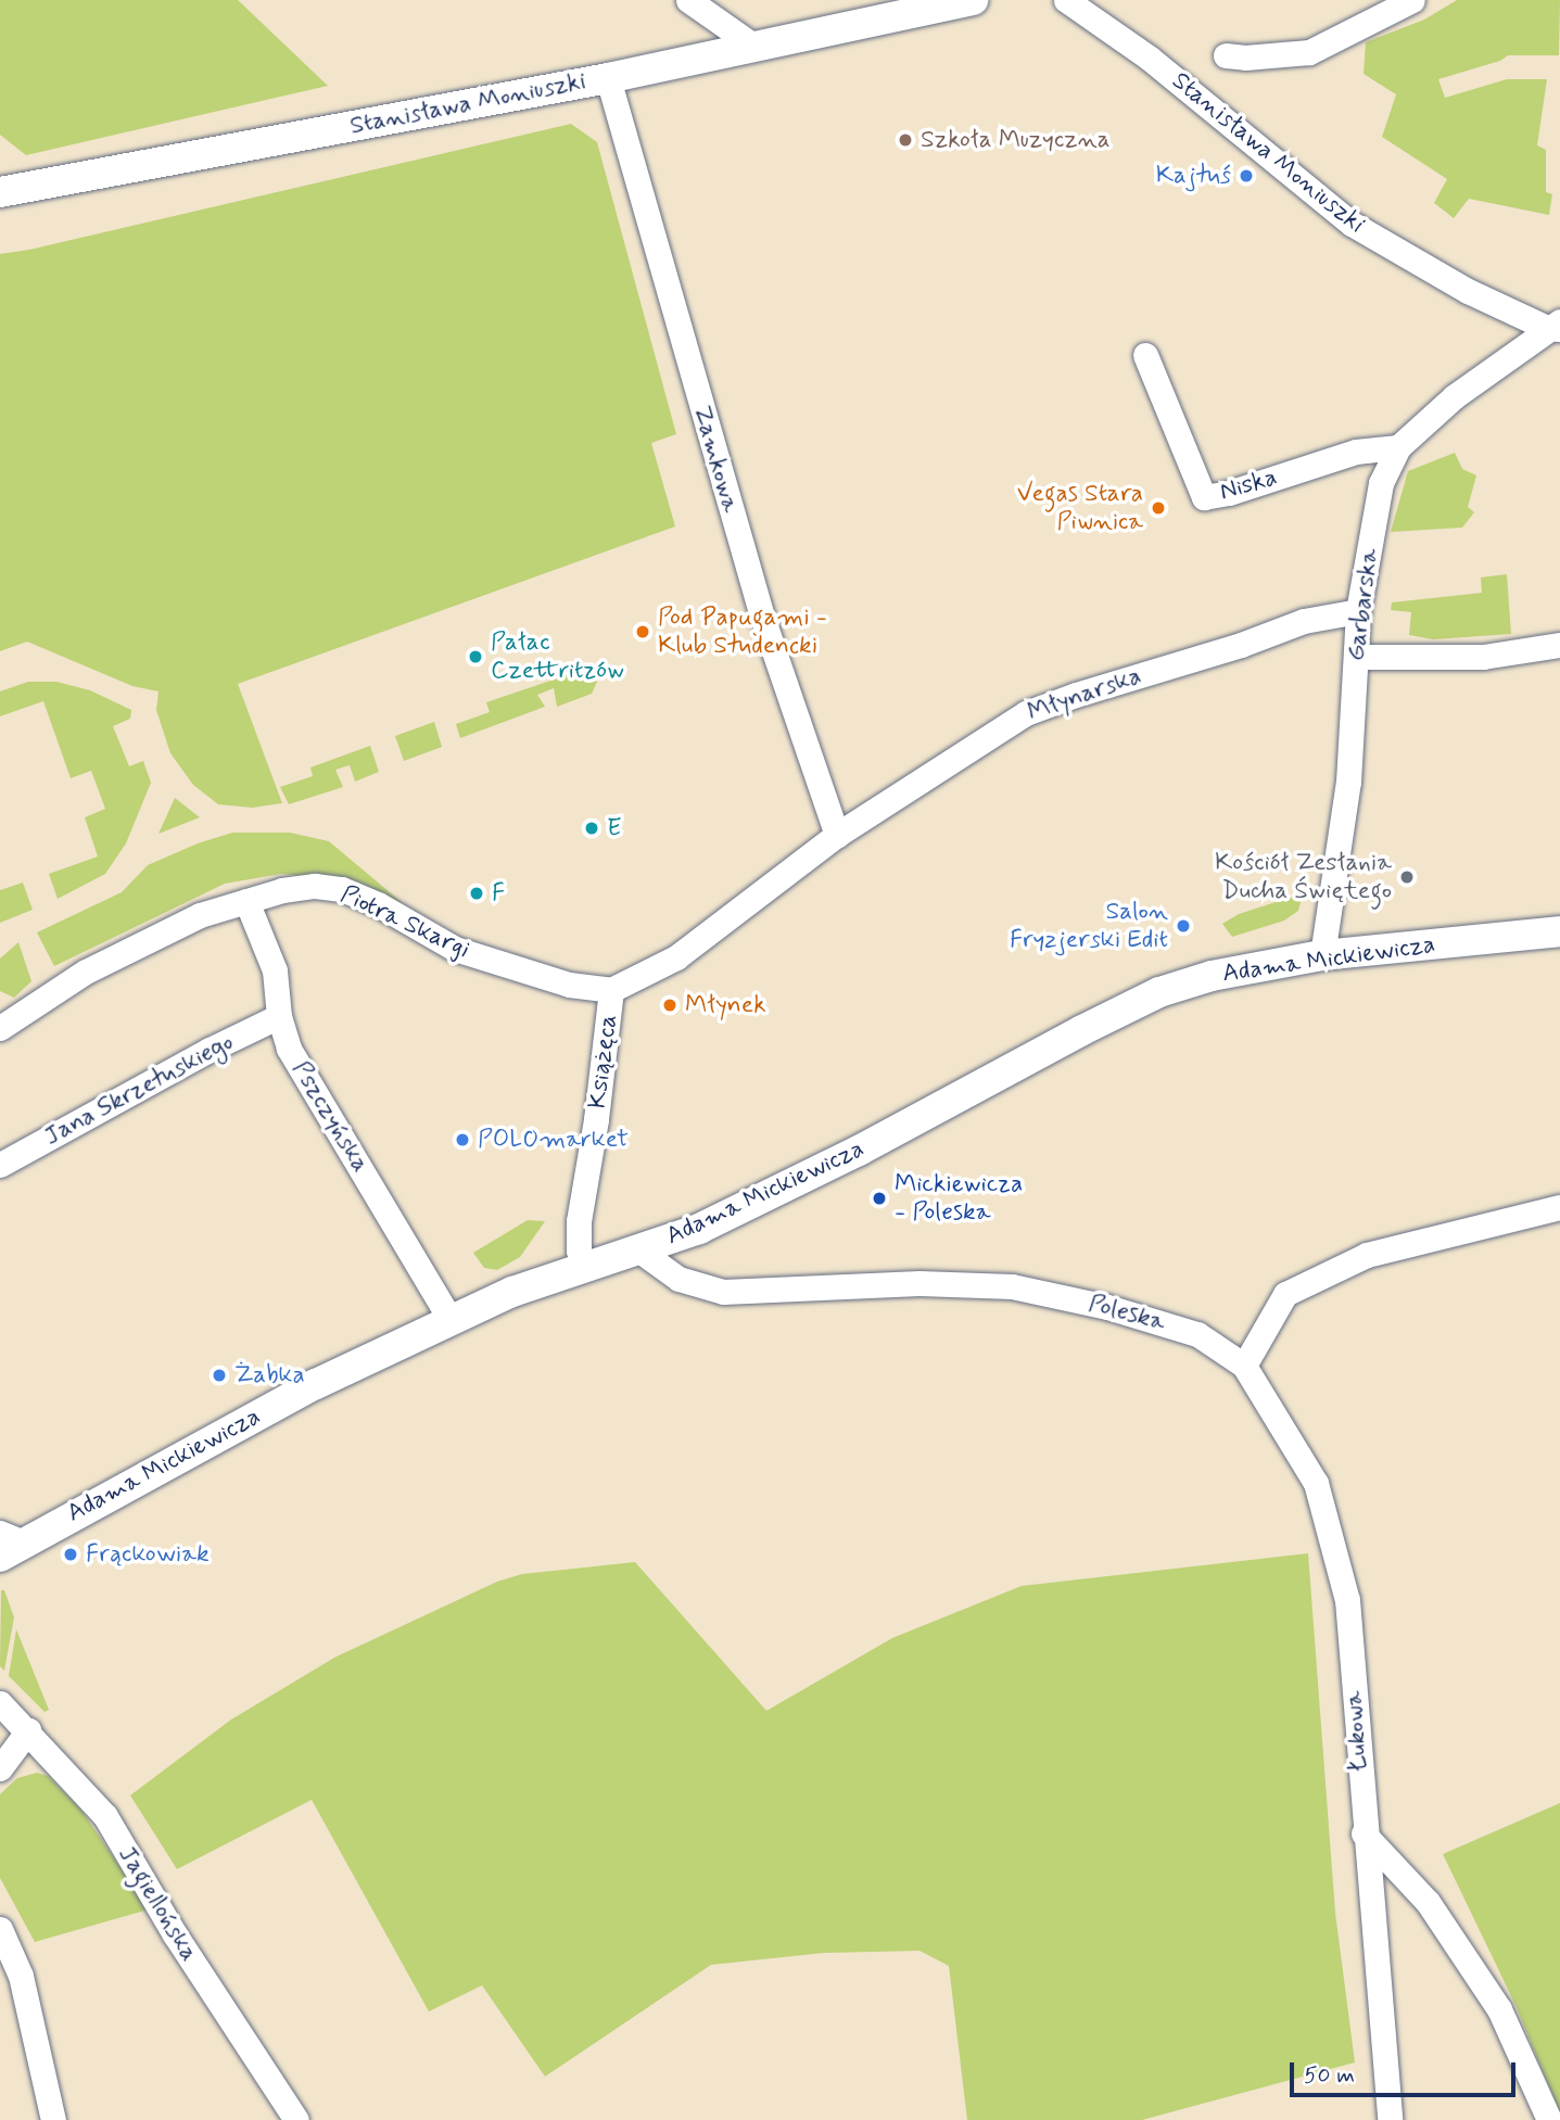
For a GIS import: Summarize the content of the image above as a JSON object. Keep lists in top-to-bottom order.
{
  "streets": {
    "street": [
      "Stanisława Moniuszki",
      "Zamkowa",
      "Niska",
      "Garbarska",
      "Młynarska",
      "Piotra Skargi",
      "Adama Mickiewicza",
      "Książęca",
      "Jana Skrzetuskiego",
      "Pszczyńska",
      "Poleska",
      "Łukowa",
      "Jagiellońska"
    ]
  },
  "crossings": [
    ["Stanisława Moniuszki", "Zamkowa"],
    ["Stanisława Moniuszki", "Garbarska"],
    ["Zamkowa", "Młynarska"],
    ["Zamkowa", "Książęca"],
    ["Niska", "Garbarska"],
    ["Garbarska", "Młynarska"],
    ["Garbarska", "Adama Mickiewicza"],
    ["Młynarska", "Książęca"],
    ["Piotra Skargi", "Książęca"],
    ["Piotra Skargi", "Pszczyńska"],
    ["Adama Mickiewicza", "Książęca"],
    ["Adama Mickiewicza", "Pszczyńska"],
    ["Adama Mickiewicza", "Poleska"],
    ["Jana Skrzetuskiego", "Pszczyńska"],
    ["Poleska", "Łukowa"]
  ],
  "places": [
    "Szkoła Muzyczna",
    "Kajtuś",
    "Vegas Stara Piwnica",
    "Pod Papugami - Klub Studencki",
    "Pałac Czettritzów",
    "E",
    "Kościół Zesłania Ducha Świętego",
    "F",
    "Salon Fryzjerski Edit",
    "Młynek",
    "POLOmarket",
    "Mickiewicza - Poleska",
    "Żabka",
    "Frąckowiak"
  ],
  "scale_bar": "50 m"
}
